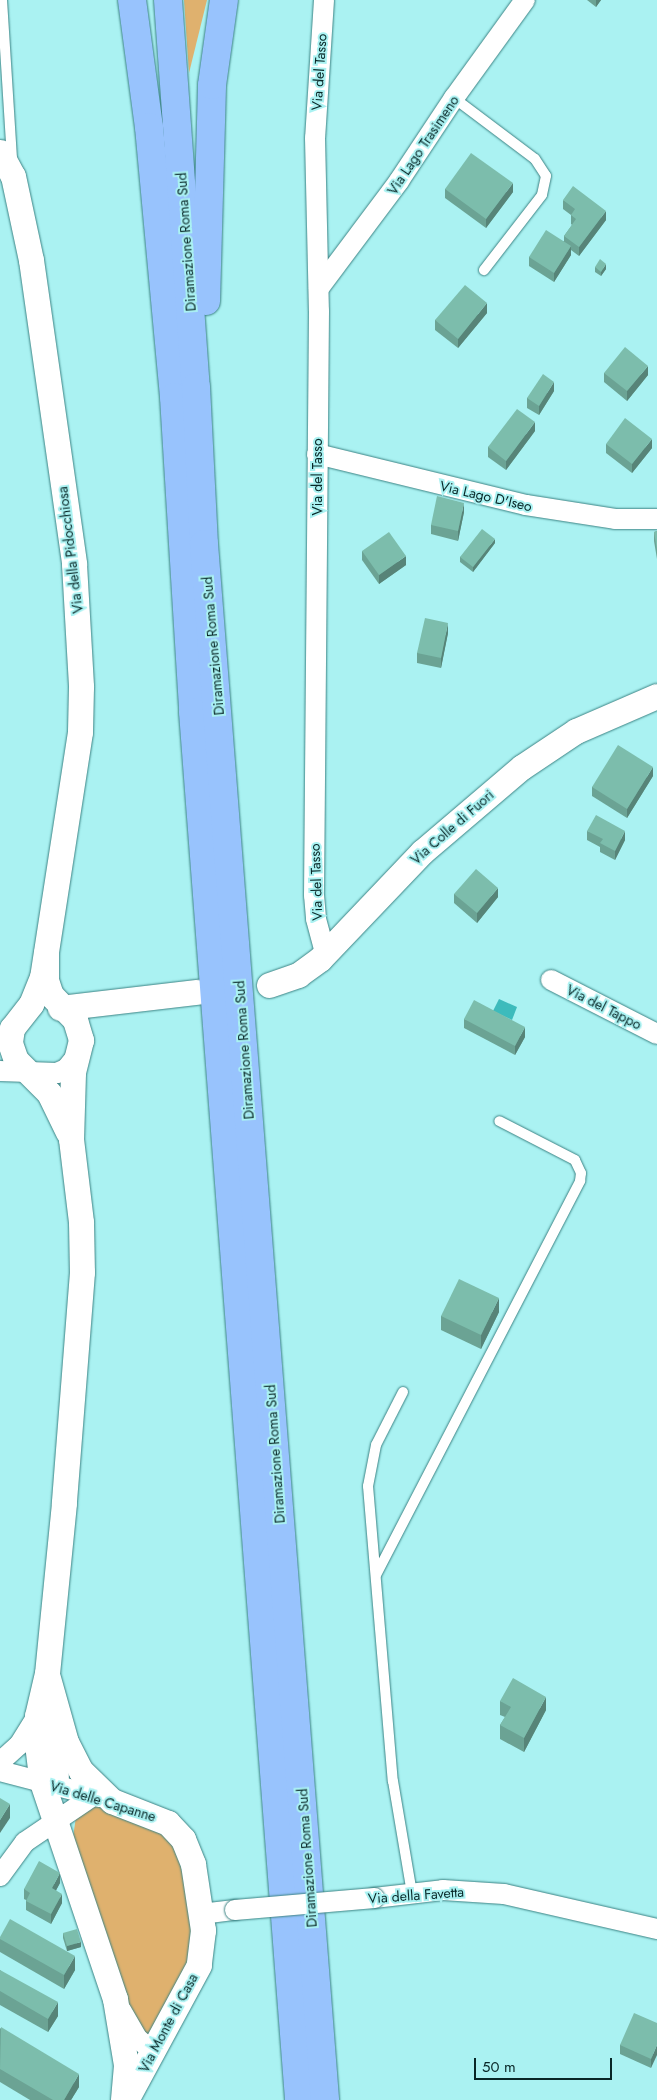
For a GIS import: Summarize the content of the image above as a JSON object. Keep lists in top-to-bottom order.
{
  "streets": {
    "highway": ["Diramazione Roma Sud"],
    "street": [
      "Via del Tasso",
      "Via Lago Trasimeno",
      "Via Lago D'Iseo",
      "Via della Pidocchiosa",
      "Via Colle di Fuori",
      "Via del Tappo",
      "Via delle Capanne",
      "Via della Favetta",
      "Via Monte di Casa"
    ]
  },
  "crossings": [
    ["Via del Tasso", "Via Lago Trasimeno"],
    ["Via del Tasso", "Via Lago D'Iseo"],
    ["Via del Tasso", "Via Colle di Fuori"],
    ["Via delle Capanne", "Via della Favetta"],
    ["Via delle Capanne", "Via Monte di Casa"],
    ["Via della Favetta", "Via Monte di Casa"]
  ],
  "scale_bar": "50 m"
}
